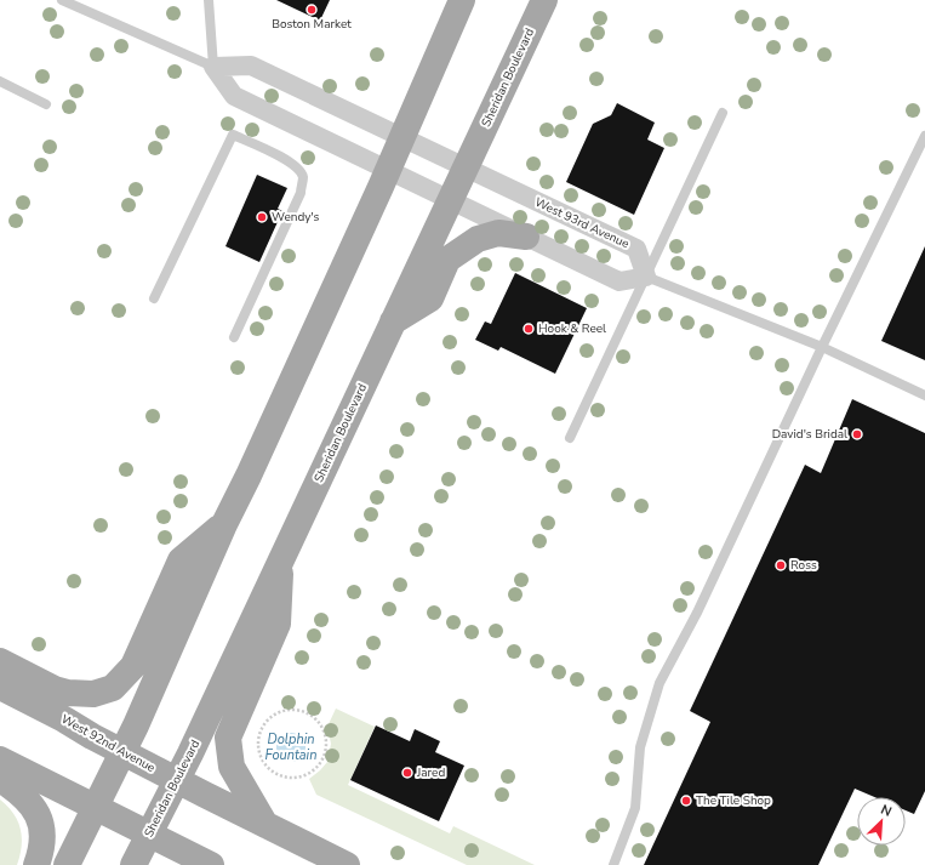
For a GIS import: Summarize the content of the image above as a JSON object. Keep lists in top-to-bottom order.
{
  "streets": {
    "main road": ["Sheridan Boulevard", "West 92nd Avenue"],
    "street": ["West 93rd Avenue"]
  },
  "crossings": [
    ["Sheridan Boulevard", "West 93rd Avenue"],
    ["Sheridan Boulevard", "West 92nd Avenue"]
  ],
  "water": ["Dolphin Fountain"],
  "places": [
    "Boston Market",
    "Wendy's",
    "Hook & Reel",
    "David's Bridal",
    "Ross",
    "Jared",
    "The Tile Shop"
  ],
  "north": "top right"
}
